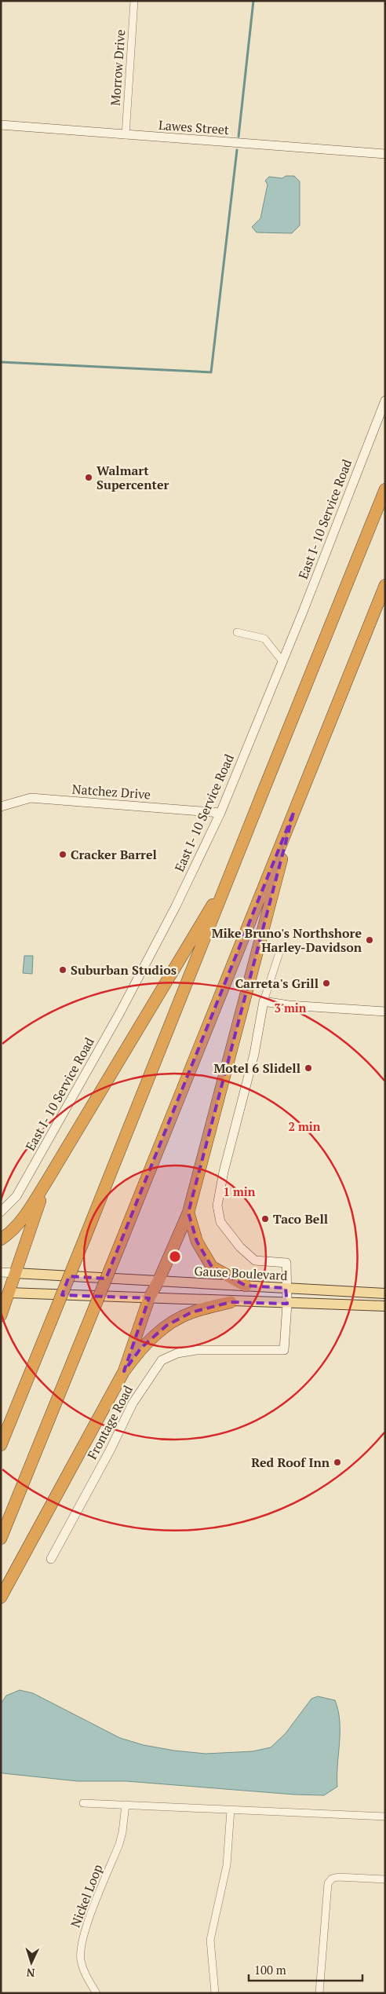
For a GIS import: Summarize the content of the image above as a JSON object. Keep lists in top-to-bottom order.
{
  "streets": {
    "main road": ["Gause Boulevard"],
    "street": [
      "Morrow Drive",
      "Lawes Street",
      "East I- 10 Service Road",
      "Natchez Drive",
      "Frontage Road",
      "Nickel Loop"
    ]
  },
  "crossings": [
    ["Morrow Drive", "Lawes Street"],
    ["East I- 10 Service Road", "Natchez Drive"],
    ["Gause Boulevard", "Frontage Road"]
  ],
  "places": [
    "Walmart Supercenter",
    "Cracker Barrel",
    "Mike Bruno's Northshore Harley-Davidson",
    "Suburban Studios",
    "Carreta's Grill",
    "Motel 6 Slidell",
    "Taco Bell",
    "Red Roof Inn"
  ],
  "scale_bar": "100 m",
  "north": "bottom",
  "rings": ["3 min", "2 min", "1 min"]
}
